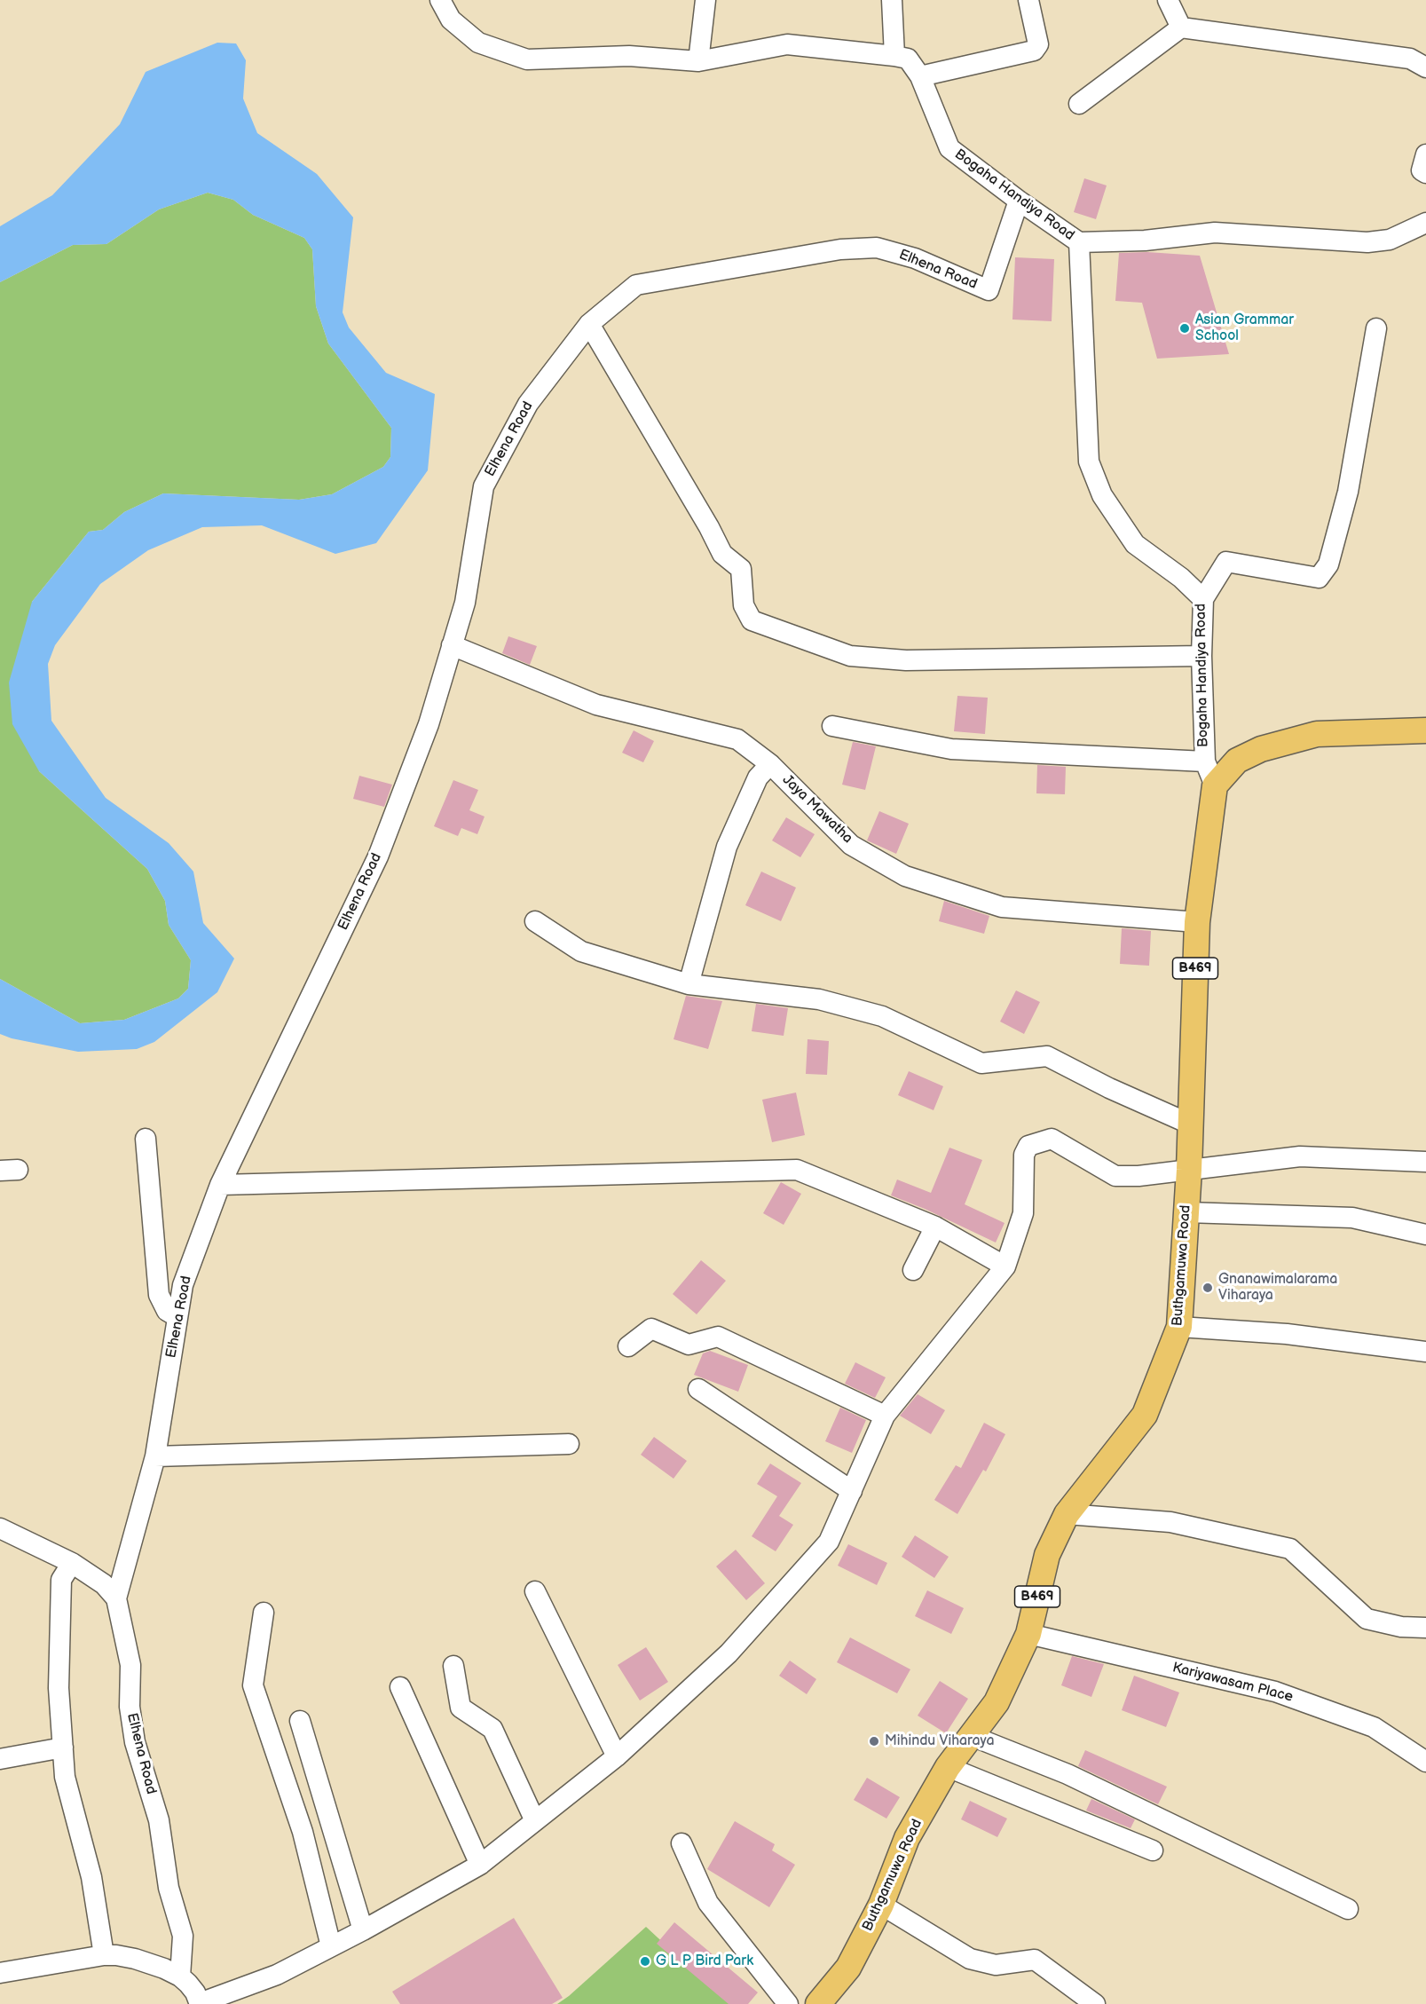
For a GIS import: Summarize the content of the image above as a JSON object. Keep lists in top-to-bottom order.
{
  "streets": {
    "main road": ["B469", "Buthgamuwa Road"],
    "street": [
      "Bogaha Handiya Road",
      "Elhena Road",
      "Jaya Mawatha",
      "Kariyawasam Place"
    ]
  },
  "crossings": [
    ["Bogaha Handiya Road", "Elhena Road"],
    ["Bogaha Handiya Road", "Buthgamuwa Road"],
    ["Elhena Road", "Jaya Mawatha"],
    ["Jaya Mawatha", "Buthgamuwa Road"],
    ["Buthgamuwa Road", "Kariyawasam Place"]
  ],
  "places": [
    "Asian Grammar School",
    "Gnanawimalarama Viharaya",
    "Mihindu Viharaya",
    "G L P Bird Park"
  ]
}
